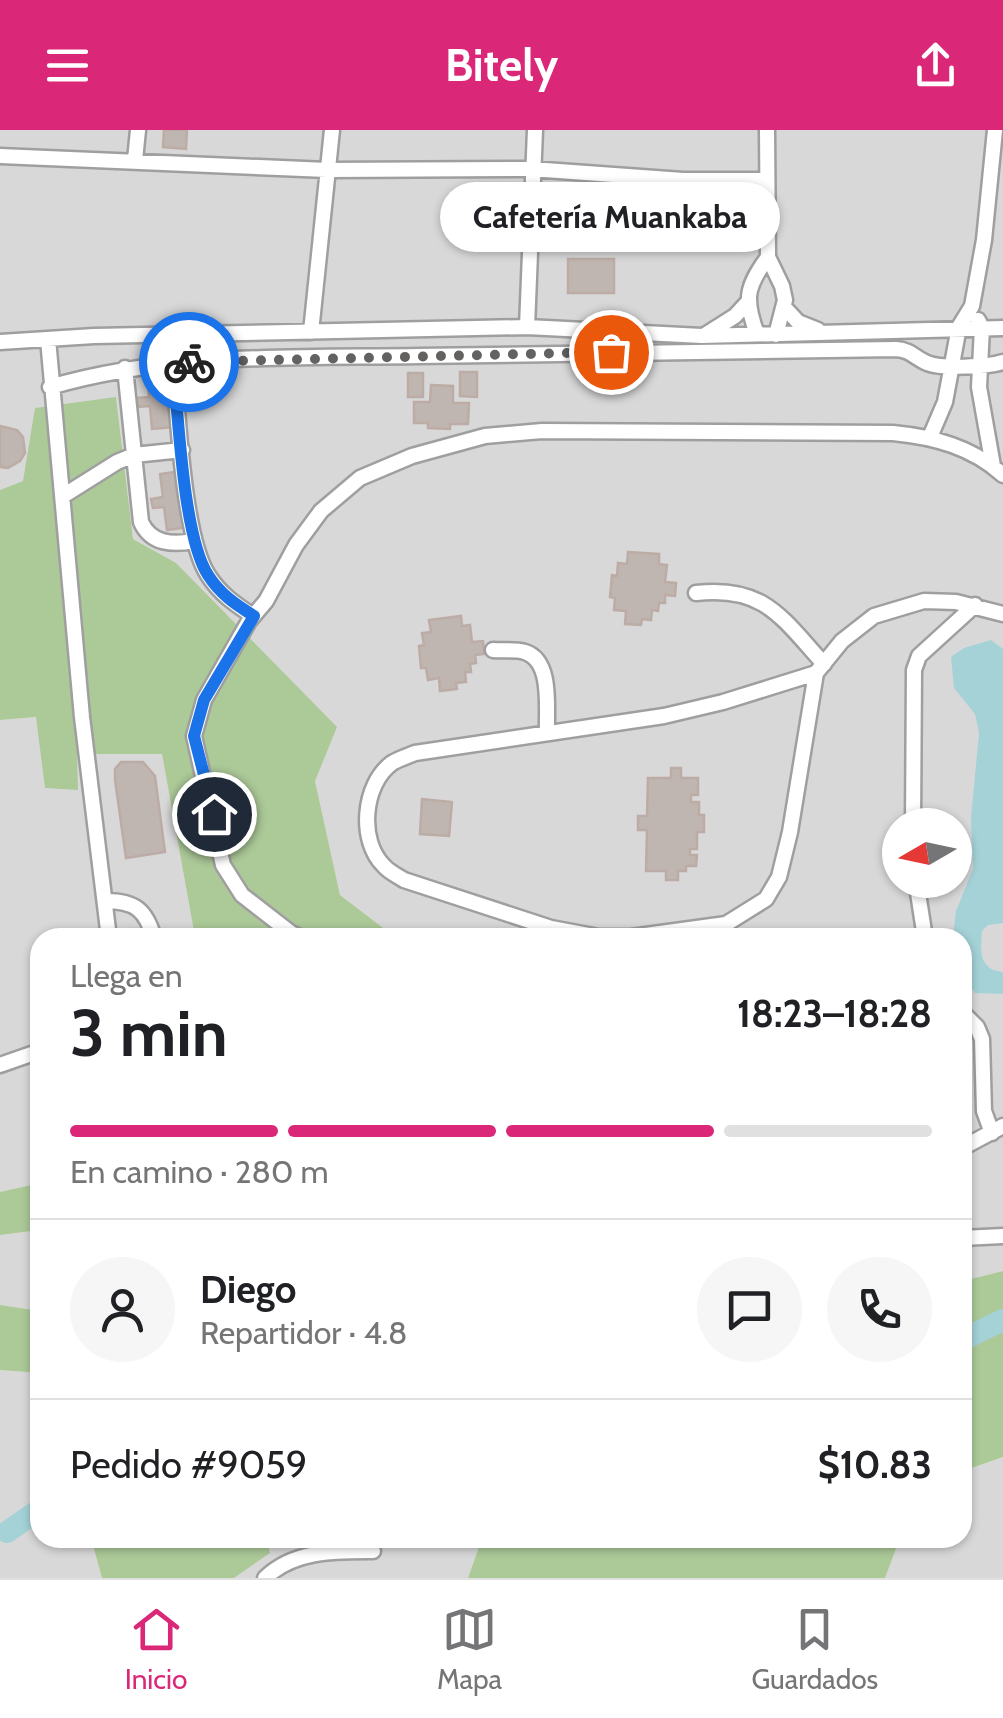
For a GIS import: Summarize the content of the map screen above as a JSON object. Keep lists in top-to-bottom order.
{
  "places": ["Cafetería Muankaba"],
  "north": "left",
  "page": {
    "header": "Bitely",
    "bubble": "Cafetería Muankaba",
    "heading": ["3 min", "Llega en", "18:23–18:28"],
    "panel": [
      "Diego",
      "Repartidor · 4.8",
      "Pedido #9059",
      "$10.83"
    ],
    "bar": "En camino · 280 m",
    "tabs": ["Inicio", "Mapa", "Guardados"]
  }
}
